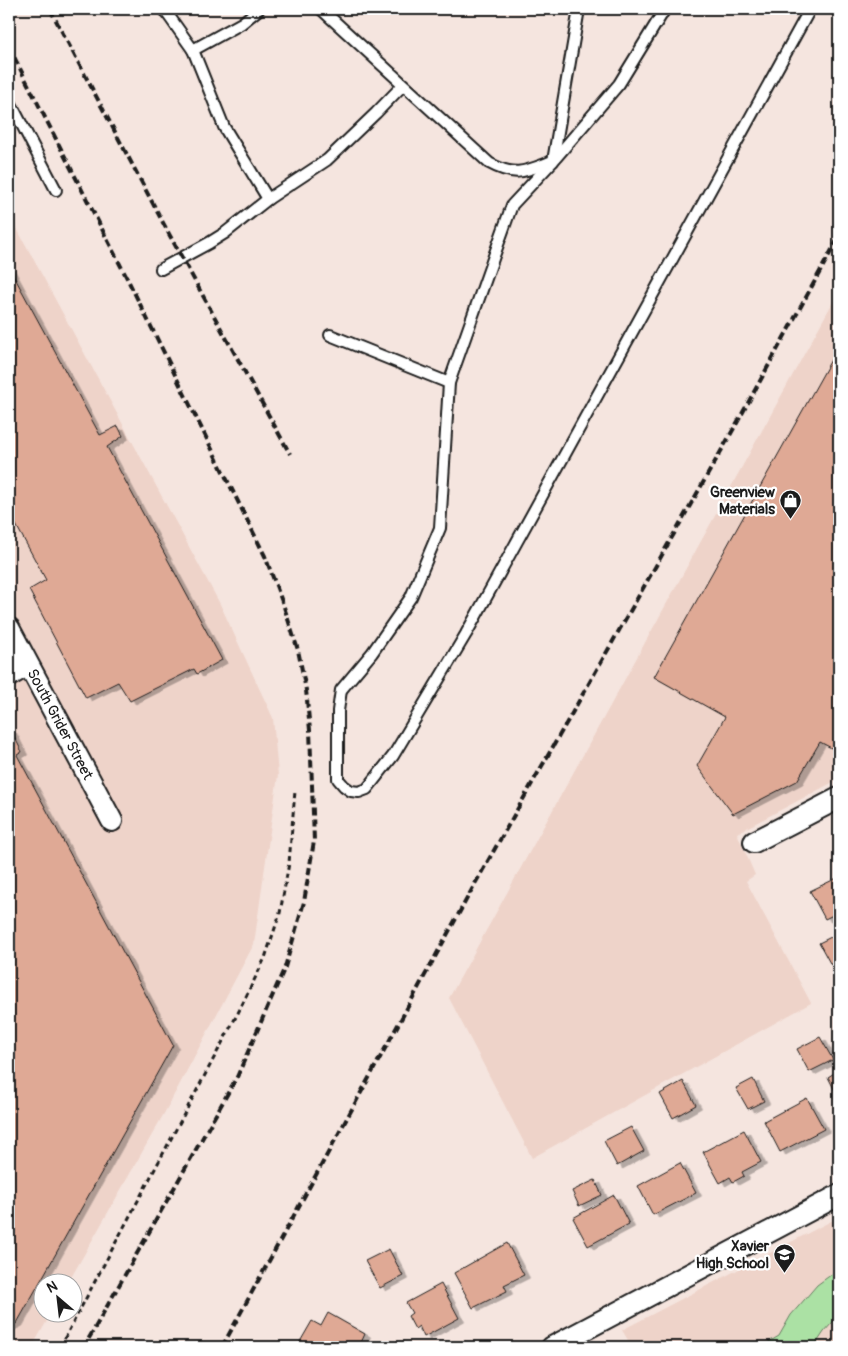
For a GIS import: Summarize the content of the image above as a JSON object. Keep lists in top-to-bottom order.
{
  "streets": {
    "street": ["South Grider Street"]
  },
  "places": {
    "shop": ["Greenview Materials"],
    "school or university": ["Xavier High School"]
  },
  "north": "top left"
}
